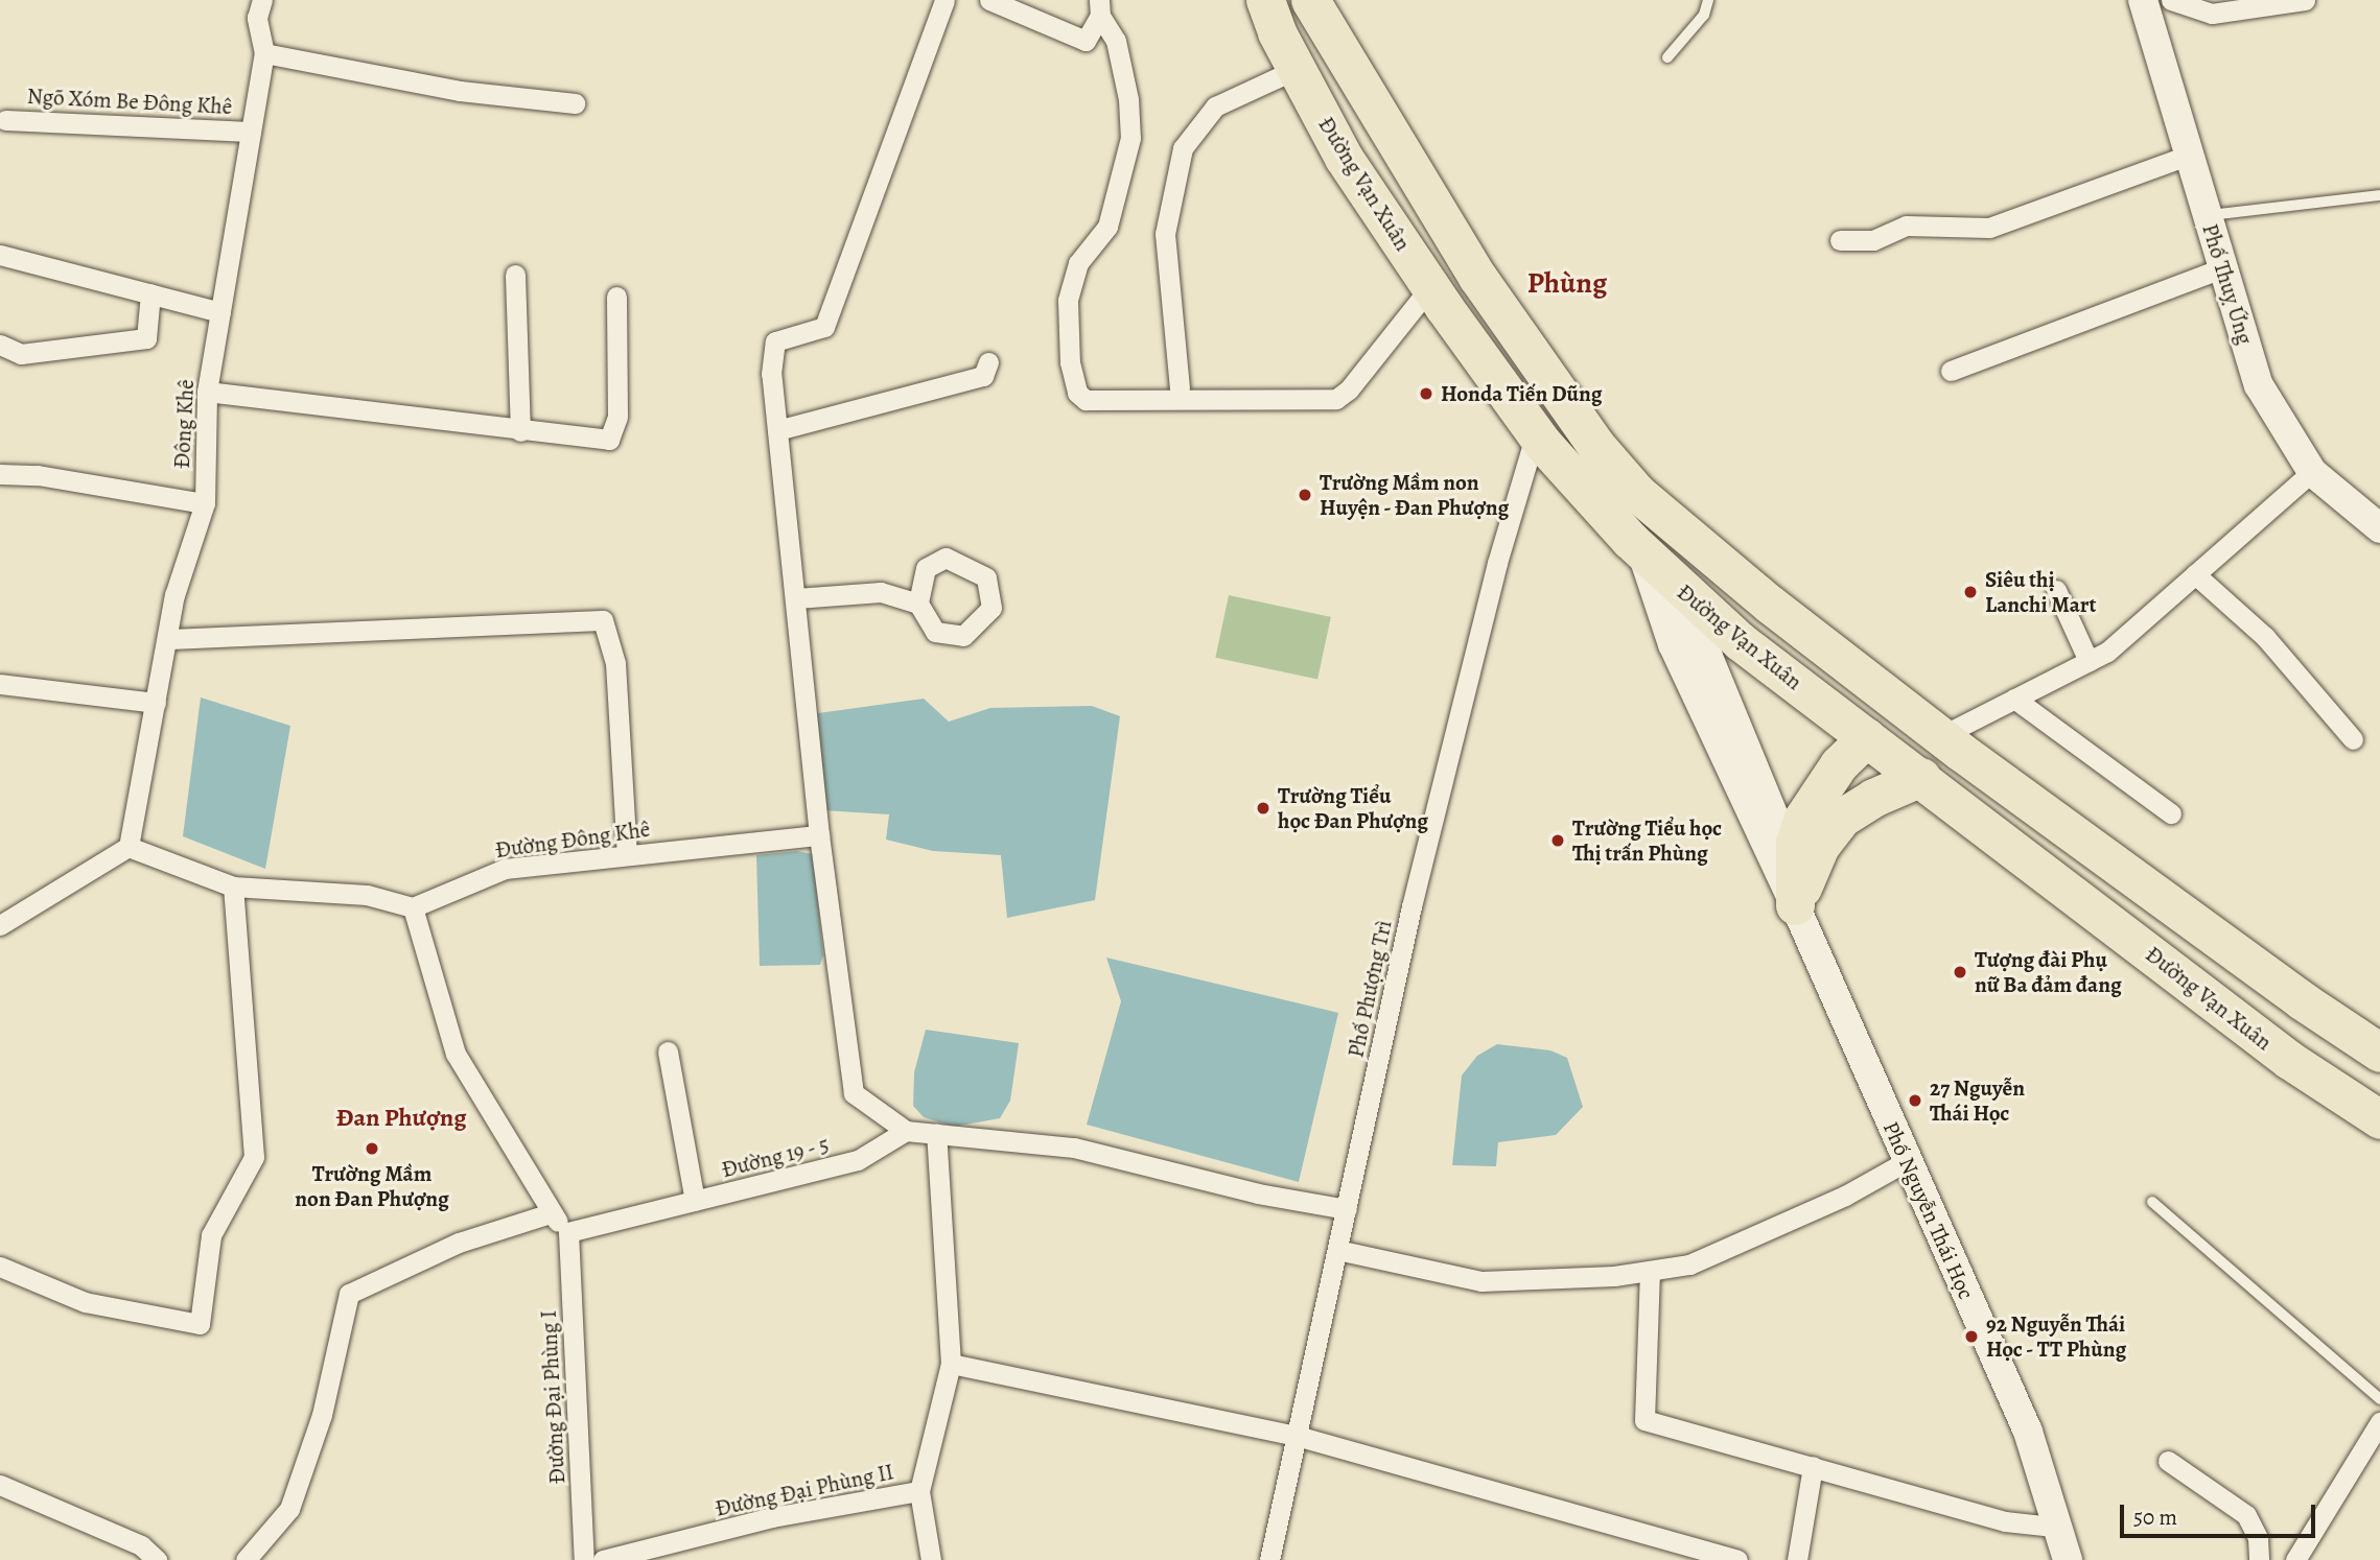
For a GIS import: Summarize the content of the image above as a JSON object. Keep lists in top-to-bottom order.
{
  "streets": {
    "highway": ["Đường Vạn Xuân"],
    "main road": ["Phố Thuỵ Ứng", "Phố Nguyễn Thái Học"],
    "street": [
      "Ngõ Xóm Be Đông Khê",
      "Đông Khê",
      "Đường Đông Khê",
      "Phố Phượng Trì",
      "Đường 19 - 5",
      "Đường Đại Phùng I",
      "Đường Đại Phùng II"
    ]
  },
  "crossings": [
    ["Ngõ Xóm Be Đông Khê", "Đông Khê"],
    ["Đường Vạn Xuân", "Phố Phượng Trì"],
    ["Đường Vạn Xuân", "Phố Nguyễn Thái Học"],
    ["Đường 19 - 5", "Đường Đại Phùng I"]
  ],
  "districts": ["Phùng", "Đan Phượng"],
  "places": [
    "Honda Tiến Dũng",
    "Trường Mầm non Huyện - Đan Phượng",
    "Siêu thị Lanchi Mart",
    "Trường Tiểu học Đan Phượng",
    "Trường Tiểu học Thị trấn Phùng",
    "Tượng đài Phụ nữ Ba đảm đang",
    "27 Nguyễn Thái Học",
    "Trường Mầm non Đan Phượng",
    "92 Nguyễn Thái Học - TT Phùng"
  ],
  "scale_bar": "50 m"
}
